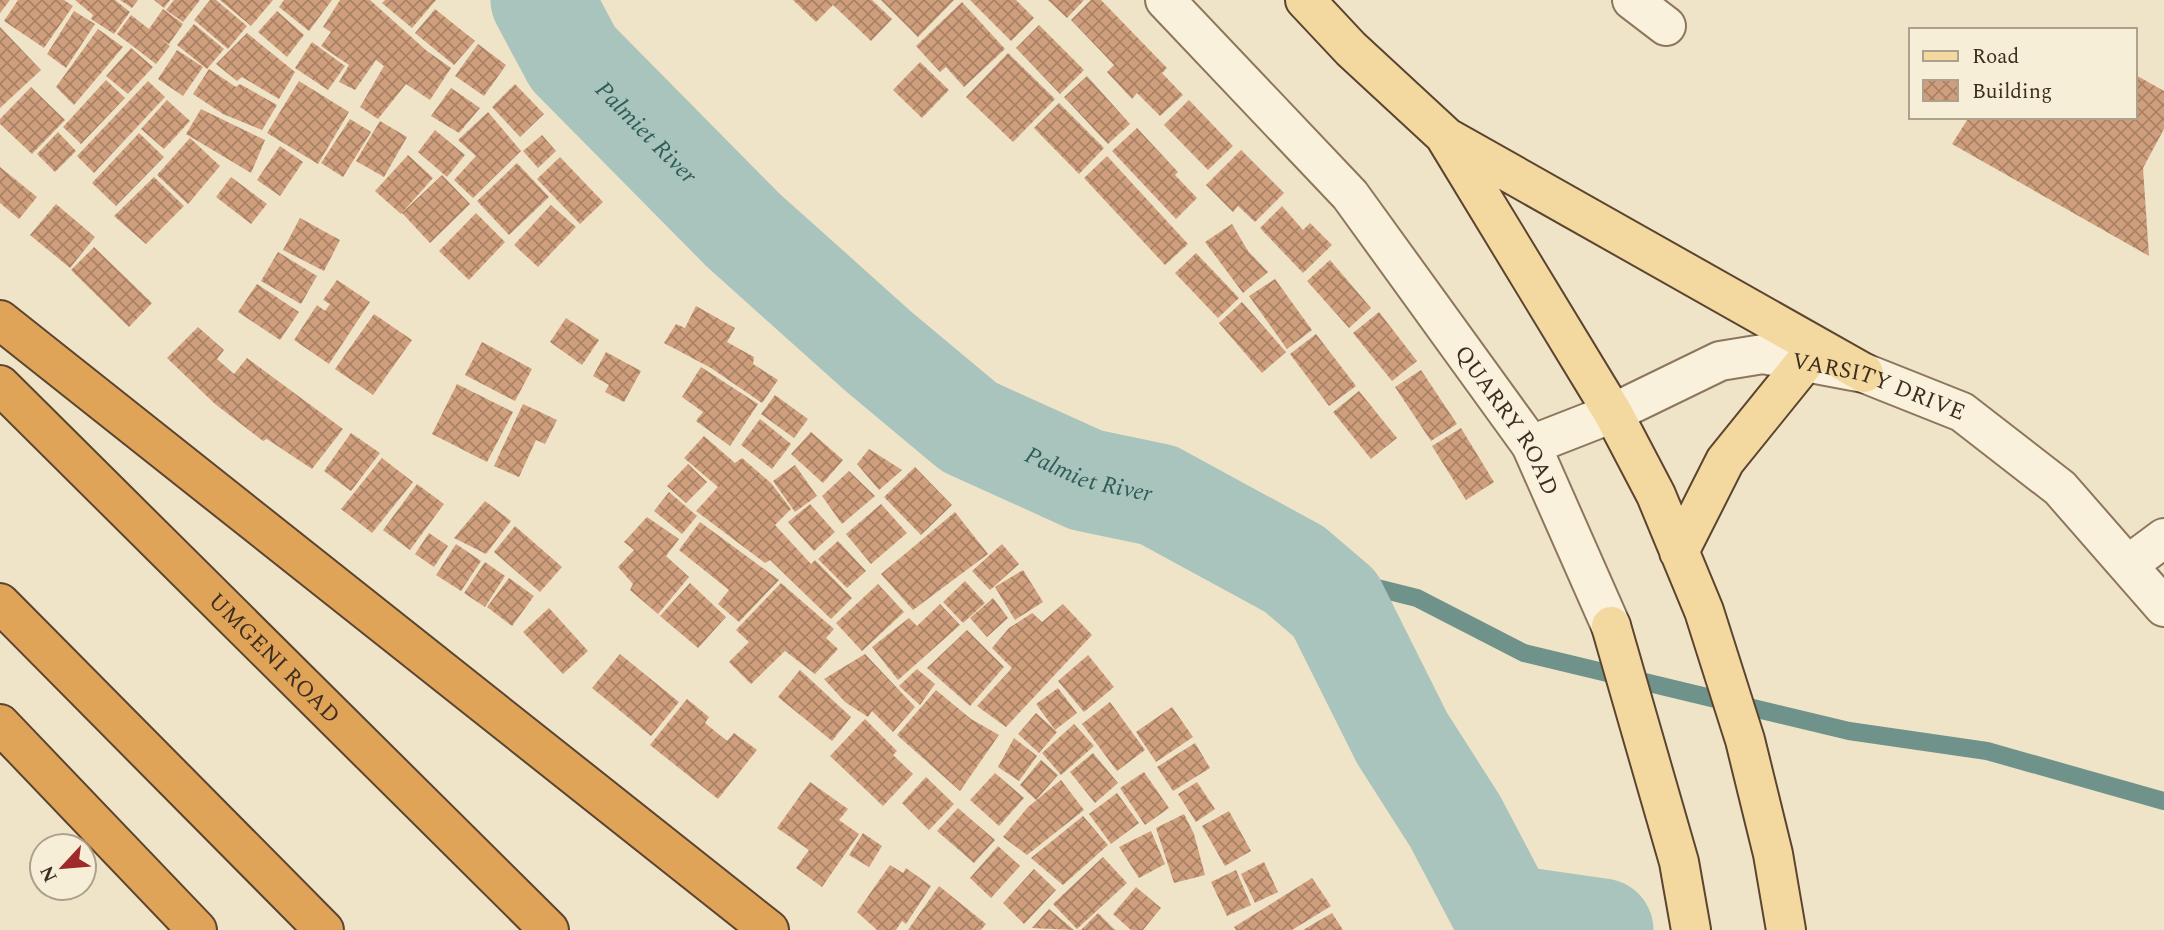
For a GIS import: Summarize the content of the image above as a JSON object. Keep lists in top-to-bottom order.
{
  "streets": {
    "highway": ["UMGENI ROAD"],
    "main road": ["QUARRY ROAD"],
    "street": ["VARSITY DRIVE"]
  },
  "crossings": [
    ["VARSITY DRIVE", "QUARRY ROAD"]
  ],
  "water": ["Palmiet River"],
  "legend": ["Road", "Building"],
  "north": "bottom left"
}
